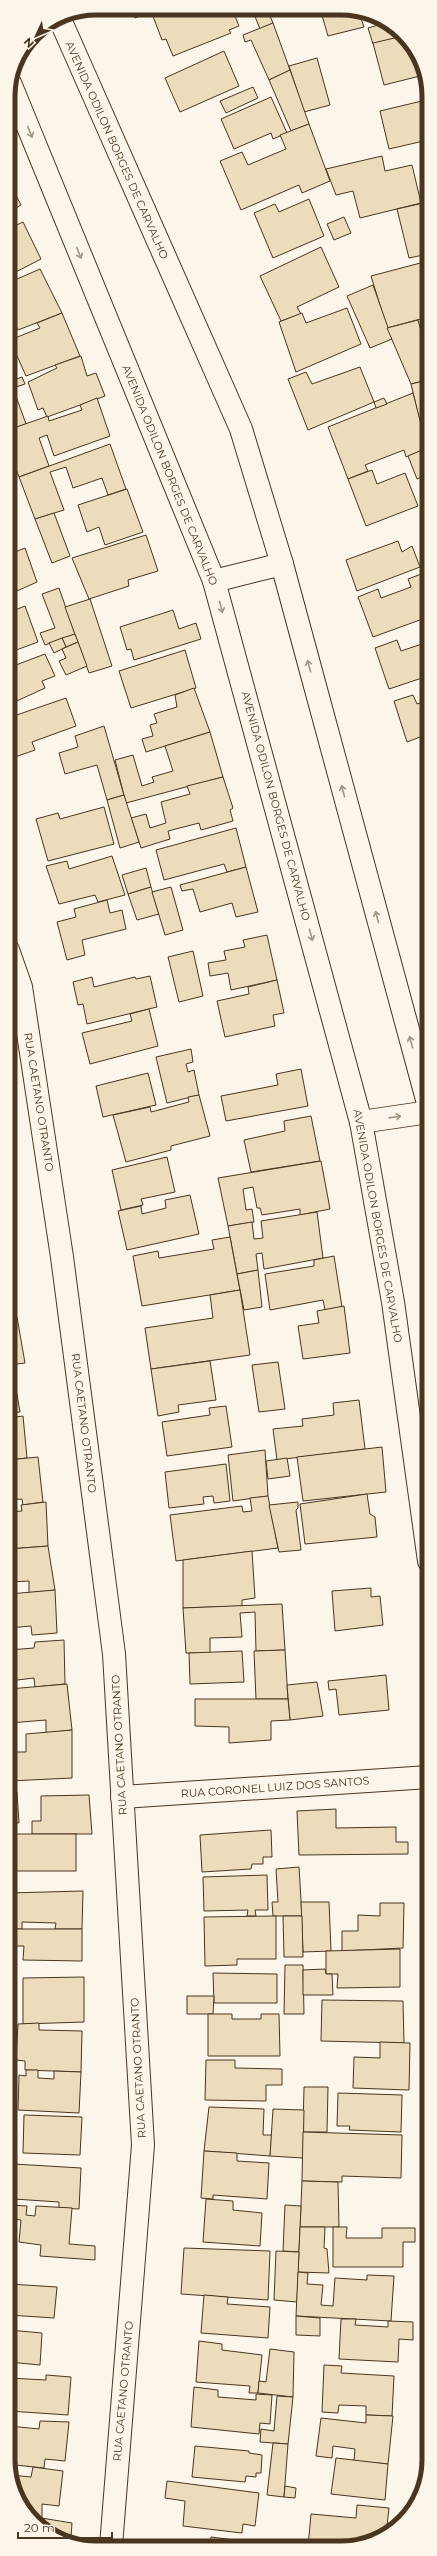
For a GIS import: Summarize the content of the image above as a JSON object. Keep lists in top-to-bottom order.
{
  "streets": {
    "street": ["AVENIDA ODILON BORGES DE CARVALHO", "RUA CAETANO OTRANTO", "RUA CORONEL LUIZ DOS SANTOS"]
  },
  "crossings": [
    ["RUA CAETANO OTRANTO", "RUA CORONEL LUIZ DOS SANTOS"]
  ],
  "scale_bar": "20 m",
  "north": "bottom left"
}
